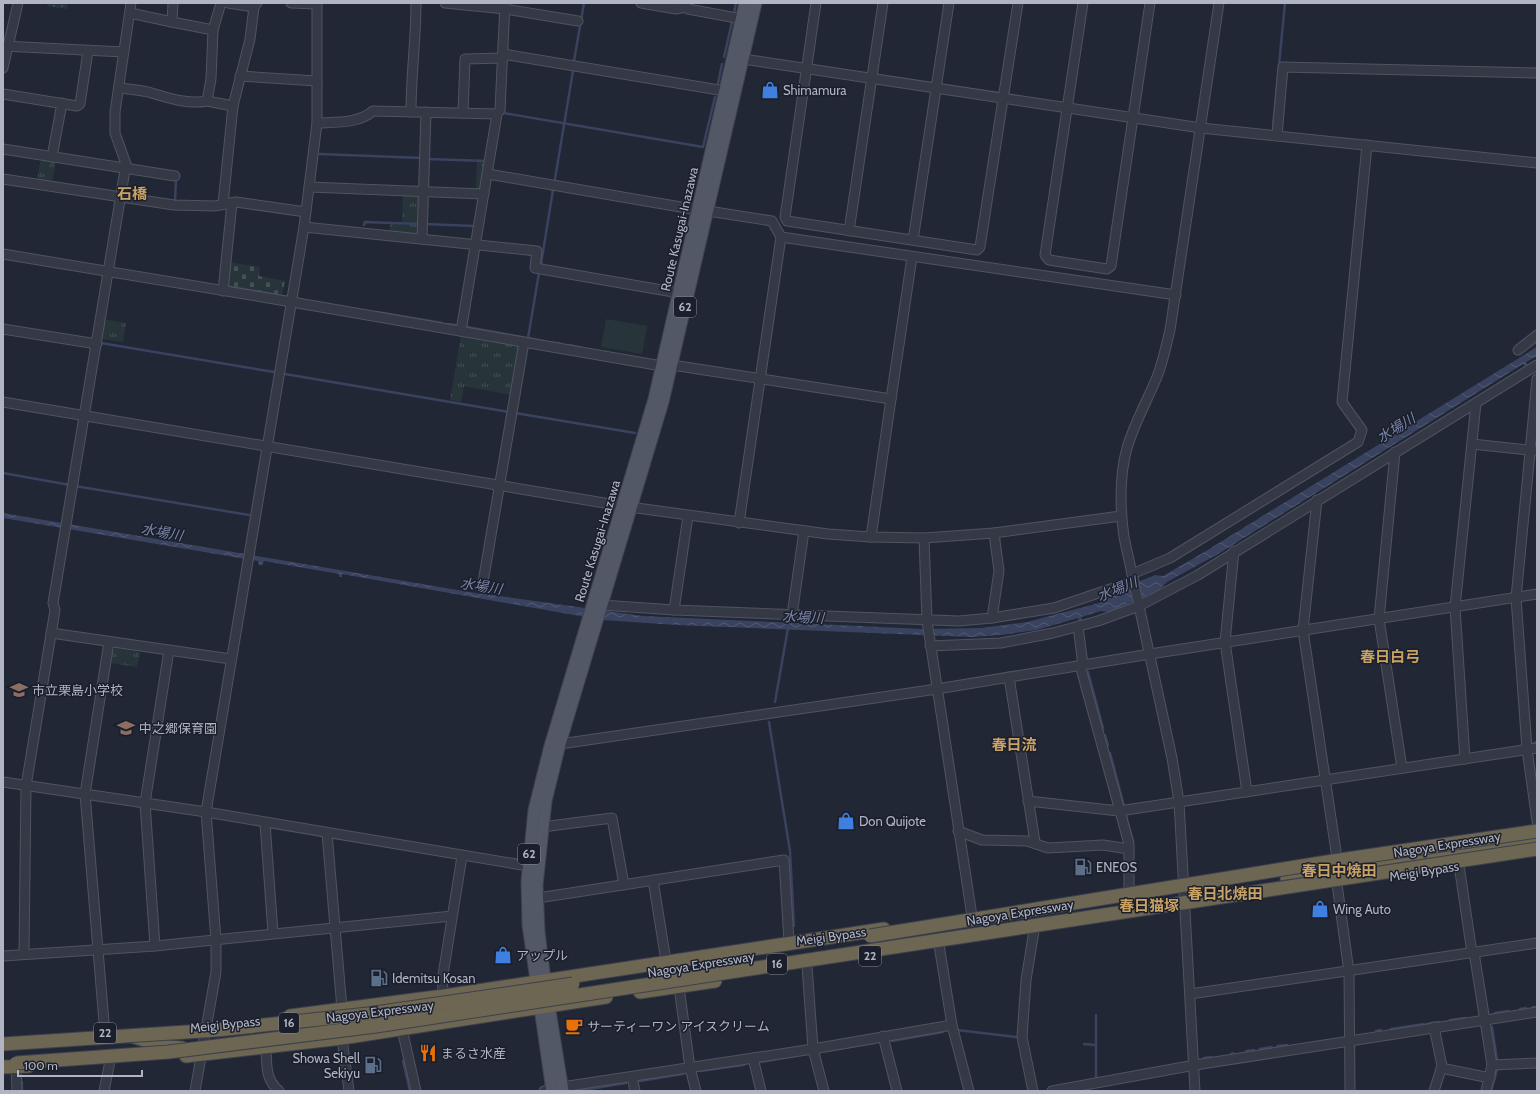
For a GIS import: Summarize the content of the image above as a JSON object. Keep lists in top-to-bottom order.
{
  "streets": {
    "highway": [
      "Nagoya Expressway",
      "Meigi Bypass",
      "22",
      "16"
    ],
    "main road": ["Route Kasugai-Inazawa", "62"]
  },
  "crossings": [
    ["Route Kasugai-Inazawa", "Meigi Bypass"],
    ["Nagoya Expressway", "Meigi Bypass"]
  ],
  "districts": [
    "石橋",
    "春日白弓",
    "春日流",
    "春日中焼田",
    "春日北焼田",
    "春日猫塚"
  ],
  "water": ["水場川"],
  "places": {
    "shop": [
      "Shimamura",
      "Don Quijote",
      "Wing Auto",
      "アップル"
    ],
    "school or university": ["市立栗島小学校", "中之郷保育園"],
    "fuel station": ["ENEOS", "Idemitsu Kosan", "Showa Shell Sekiyu"],
    "cafe": ["サーティーワン アイスクリーム"],
    "restaurant": ["まるさ水産"]
  },
  "scale_bar": "100 m"
}
